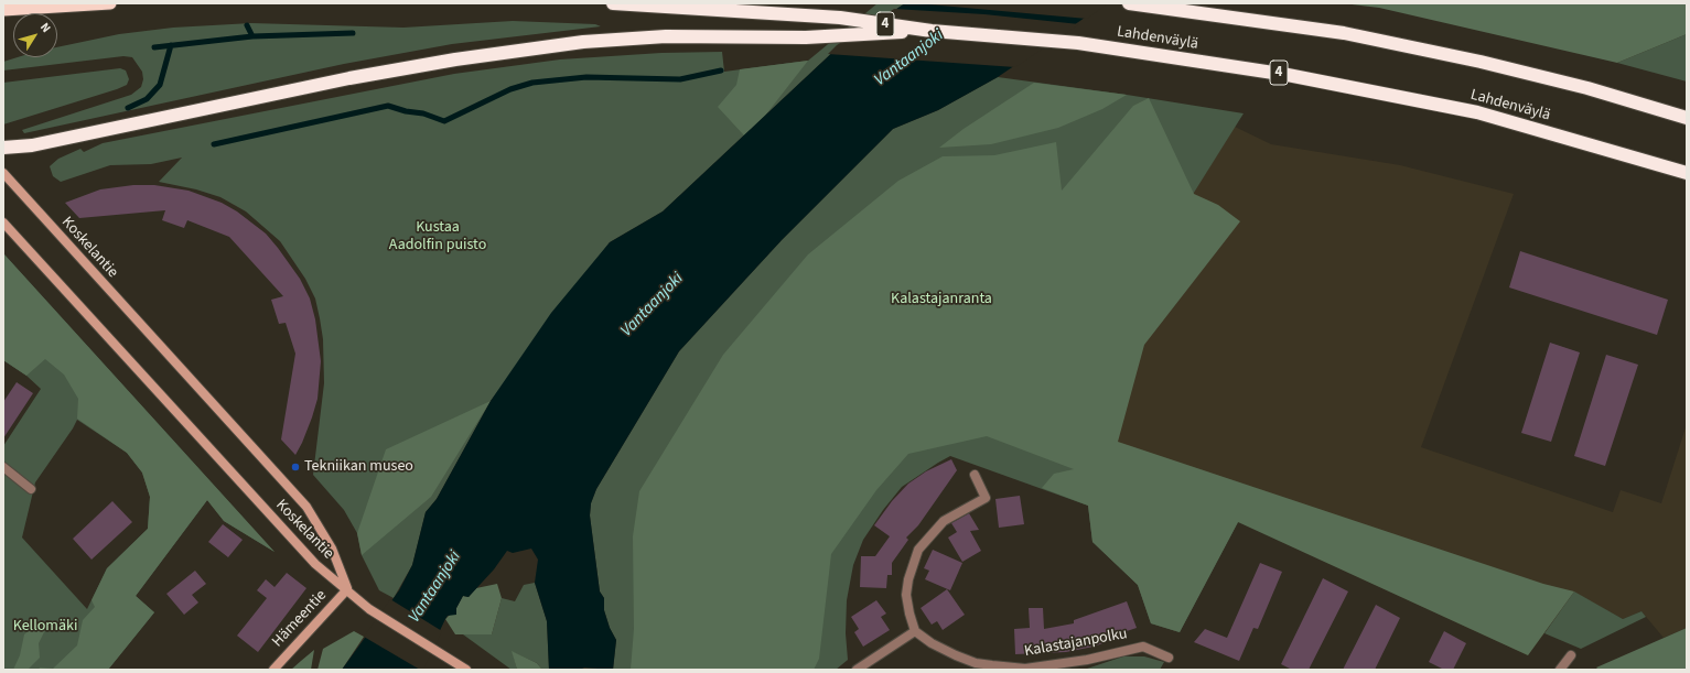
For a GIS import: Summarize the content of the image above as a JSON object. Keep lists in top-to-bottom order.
{
  "streets": {
    "highway": ["4", "Lahdenväylä"],
    "main road": ["Koskelantie", "Hämeentie"],
    "street": ["Kalastajanpolku"]
  },
  "crossings": [
    ["Koskelantie", "Hämeentie"]
  ],
  "water": ["Vantaanjoki"],
  "parks": ["Kustaa Aadolfin puisto", "Kalastajanranta", "Kellomäki"],
  "places": ["Tekniikan museo"],
  "north": "top right"
}
